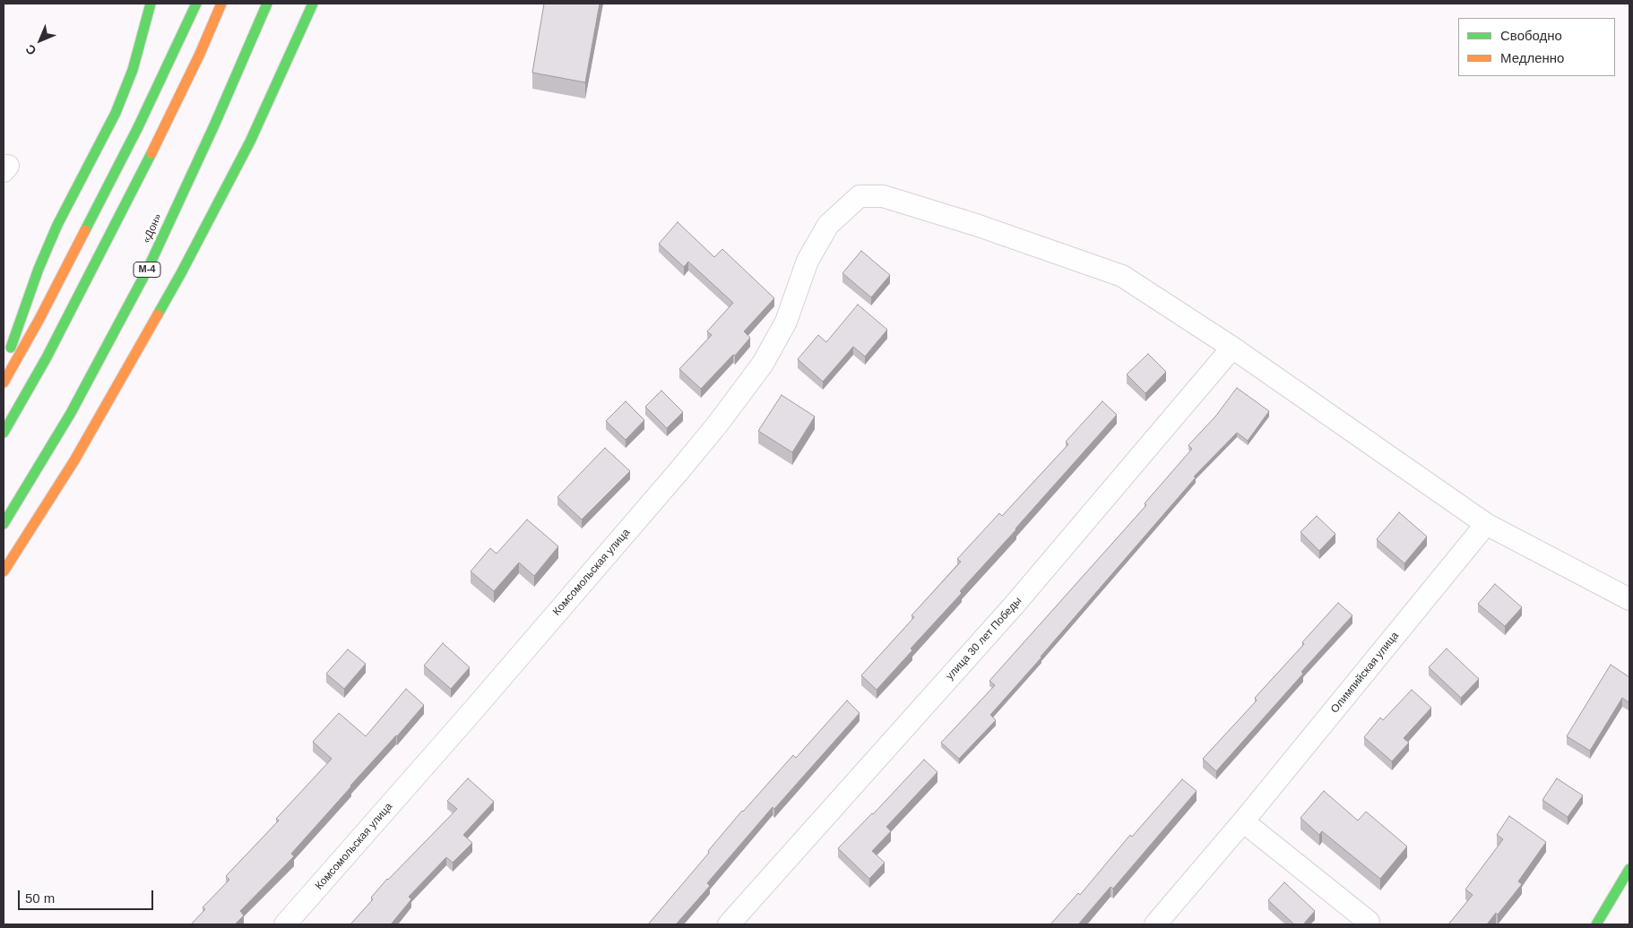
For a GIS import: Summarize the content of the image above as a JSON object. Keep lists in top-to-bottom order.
{
  "streets": {
    "main road": ["«Дон»", "М-4"],
    "street": ["Комсомольская улица", "улица 30 лет Победы", "Олимпийская улица"]
  },
  "crossings": [
    ["Комсомольская улица", "улица 30 лет Победы"]
  ],
  "legend": ["Свободно", "Медленно"],
  "scale_bar": "50 m",
  "north": "bottom left"
}
